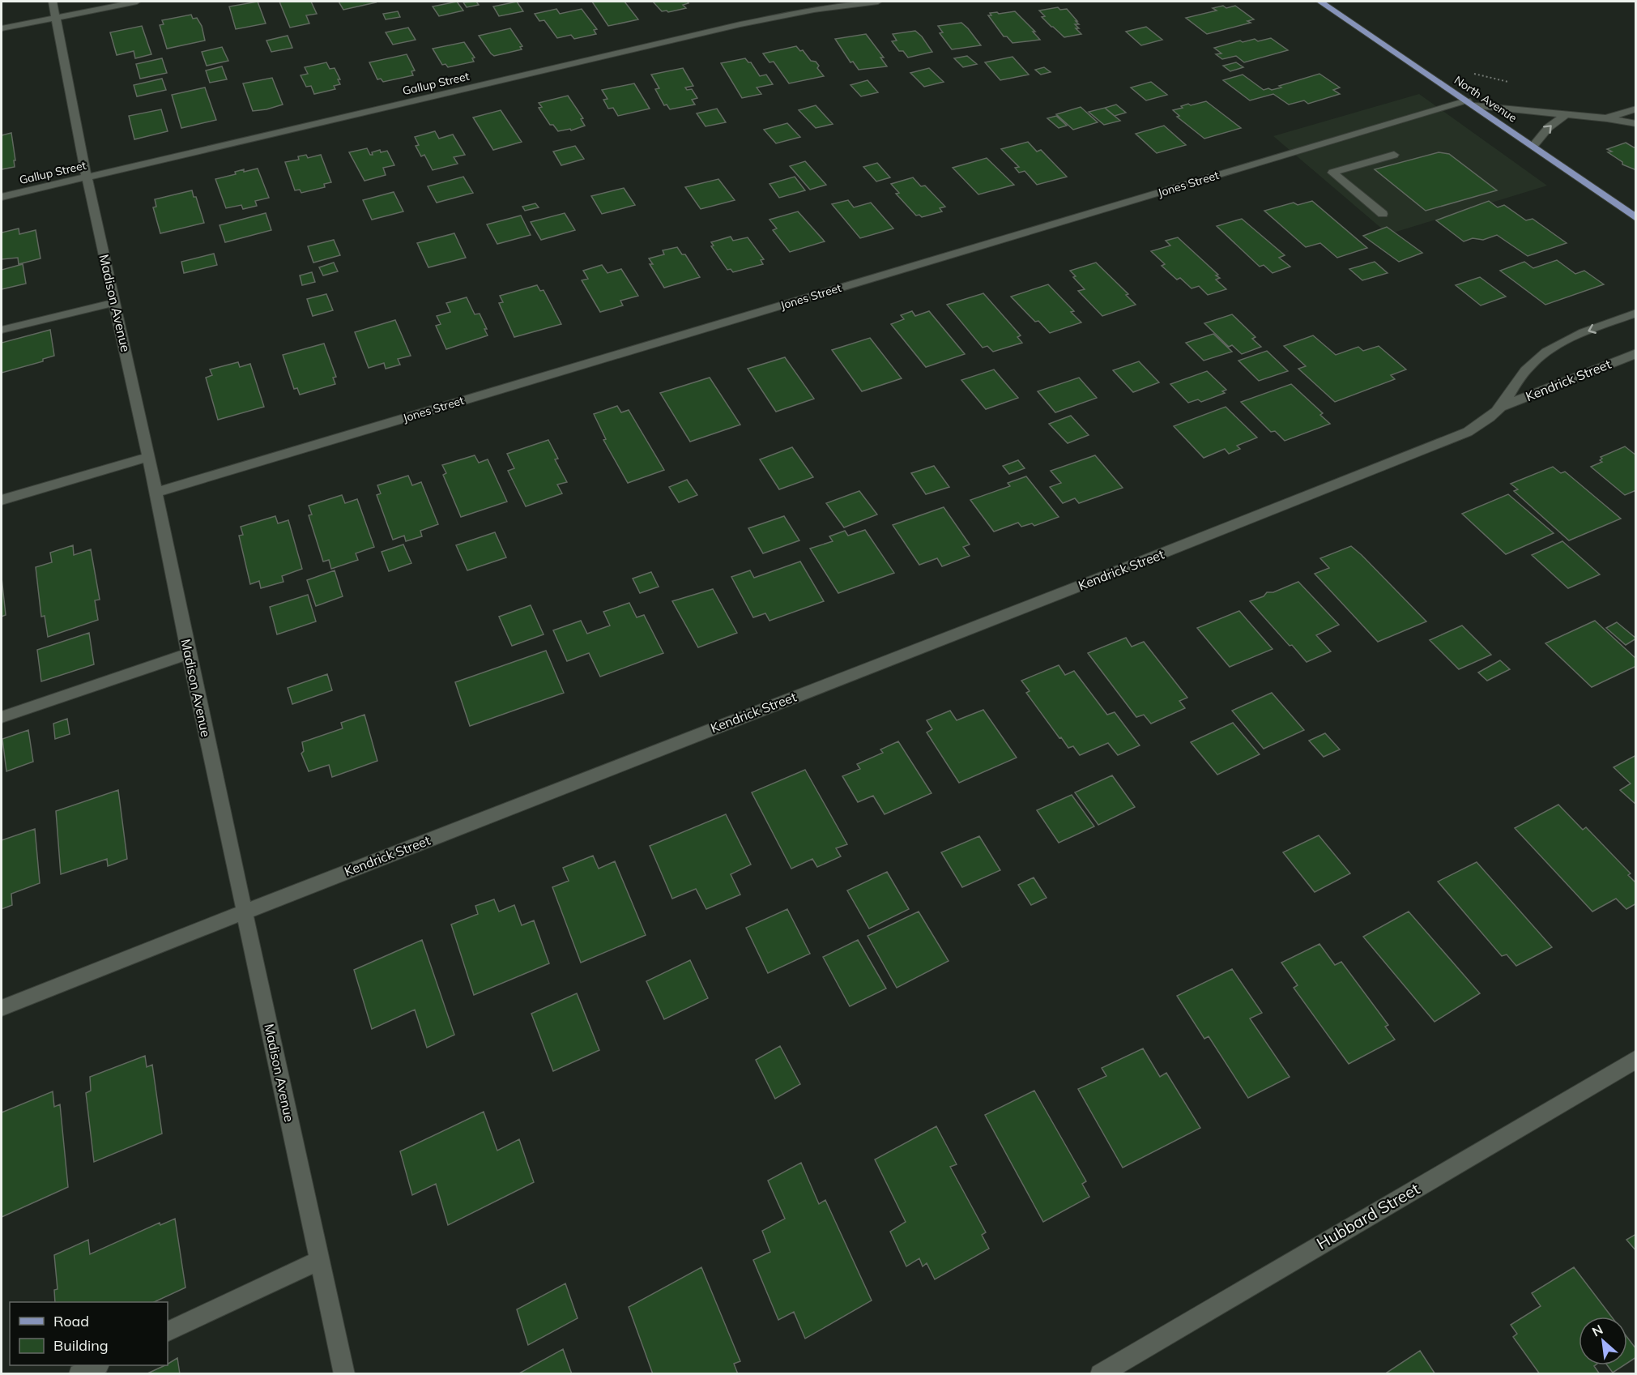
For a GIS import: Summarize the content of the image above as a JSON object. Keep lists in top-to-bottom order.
{
  "streets": {
    "main road": ["North Avenue"],
    "street": [
      "Gallup Street",
      "Jones Street",
      "Madison Avenue",
      "Kendrick Street",
      "Hubbard Street"
    ]
  },
  "crossings": [
    ["Gallup Street", "Madison Avenue"],
    ["North Avenue", "Jones Street"],
    ["Jones Street", "Madison Avenue"],
    ["Madison Avenue", "Kendrick Street"]
  ],
  "legend": ["Road", "Building"],
  "north": "top left"
}
